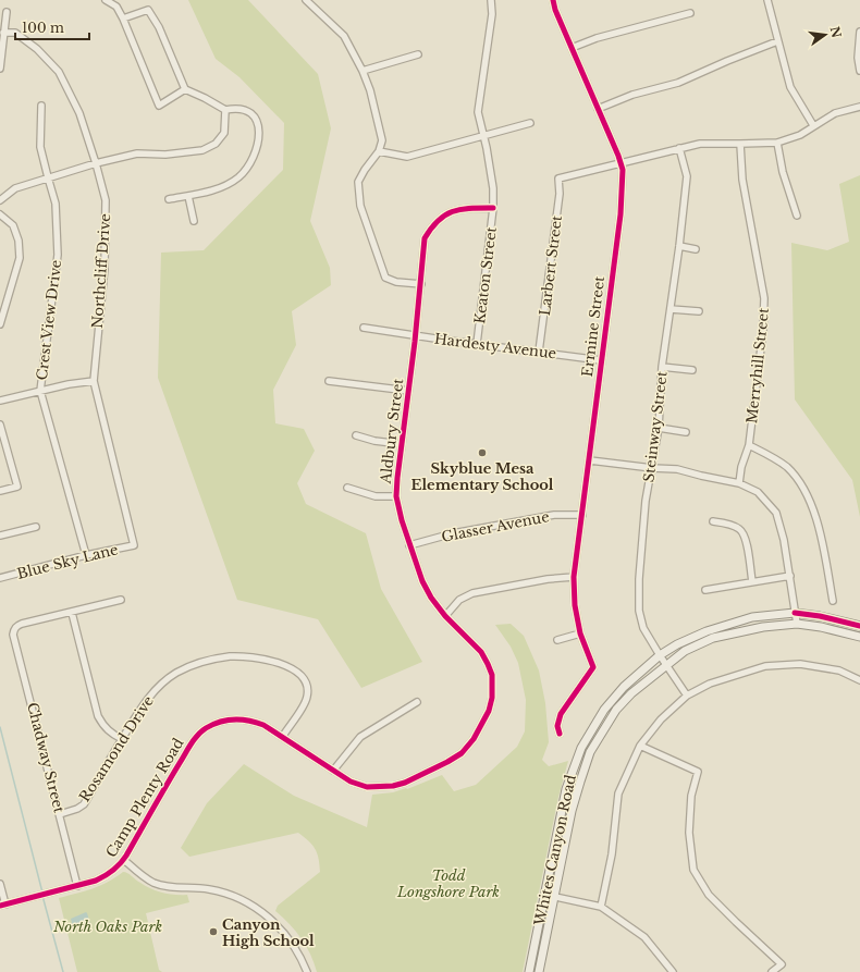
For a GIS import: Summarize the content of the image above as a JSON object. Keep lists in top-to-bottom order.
{
  "streets": {
    "main road": ["Whites Canyon Road"],
    "street": [
      "Larbert Street",
      "Northcliff Drive",
      "Keaton Street",
      "Crest View Drive",
      "Ermine Street",
      "Hardesty Avenue",
      "Merryhill Street",
      "Steinway Street",
      "Aldbury Street",
      "Glasser Avenue",
      "Blue Sky Lane",
      "Rosamond Drive",
      "Chadway Street",
      "Camp Plenty Road"
    ]
  },
  "crossings": [
    ["Larbert Street", "Ermine Street"],
    ["Larbert Street", "Hardesty Avenue"],
    ["Northcliff Drive", "Blue Sky Lane"],
    ["Keaton Street", "Hardesty Avenue"],
    ["Keaton Street", "Aldbury Street"],
    ["Crest View Drive", "Blue Sky Lane"],
    ["Ermine Street", "Hardesty Avenue"],
    ["Ermine Street", "Glasser Avenue"],
    ["Hardesty Avenue", "Aldbury Street"],
    ["Steinway Street", "Whites Canyon Road"],
    ["Aldbury Street", "Glasser Avenue"],
    ["Aldbury Street", "Camp Plenty Road"],
    ["Rosamond Drive", "Chadway Street"],
    ["Rosamond Drive", "Camp Plenty Road"],
    ["Chadway Street", "Camp Plenty Road"]
  ],
  "parks": ["Todd Longshore Park", "North Oaks Park"],
  "places": ["Skyblue Mesa Elementary School", "Canyon High School"],
  "scale_bar": "100 m",
  "north": "right"
}
